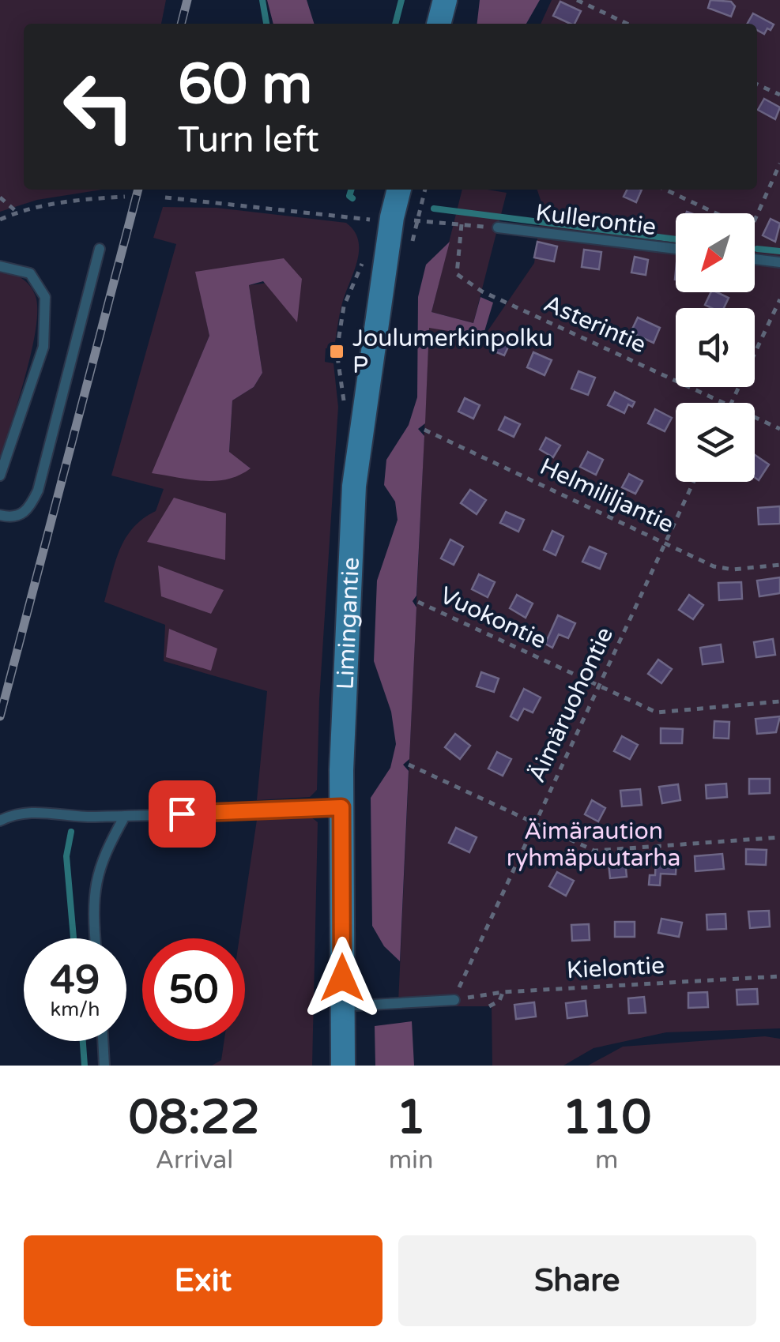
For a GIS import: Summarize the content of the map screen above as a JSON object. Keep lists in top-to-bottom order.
{
  "streets": {
    "main road": ["Limingantie"],
    "lane": ["Kullerontie"],
    "path": [
      "Asterintie",
      "Helmililjantie",
      "Vuokontie",
      "Äimäruohontie",
      "Kielontie"
    ]
  },
  "crossings": [
    ["Helmililjantie", "Äimäruohontie"],
    ["Vuokontie", "Äimäruohontie"],
    ["Äimäruohontie", "Kielontie"]
  ],
  "parks": ["Äimäraution ryhmäpuutarha"],
  "places": {
    "transit": ["Joulumerkinpolku P"]
  },
  "north": "bottom left",
  "page": {
    "turn": ["60 m", "Turn left"],
    "speed": "49 km/h",
    "limit": "50",
    "eta": [
      "08:22",
      "Arrival",
      "1",
      "min",
      "110",
      "m"
    ],
    "buttons": ["Exit", "Share"]
  }
}
